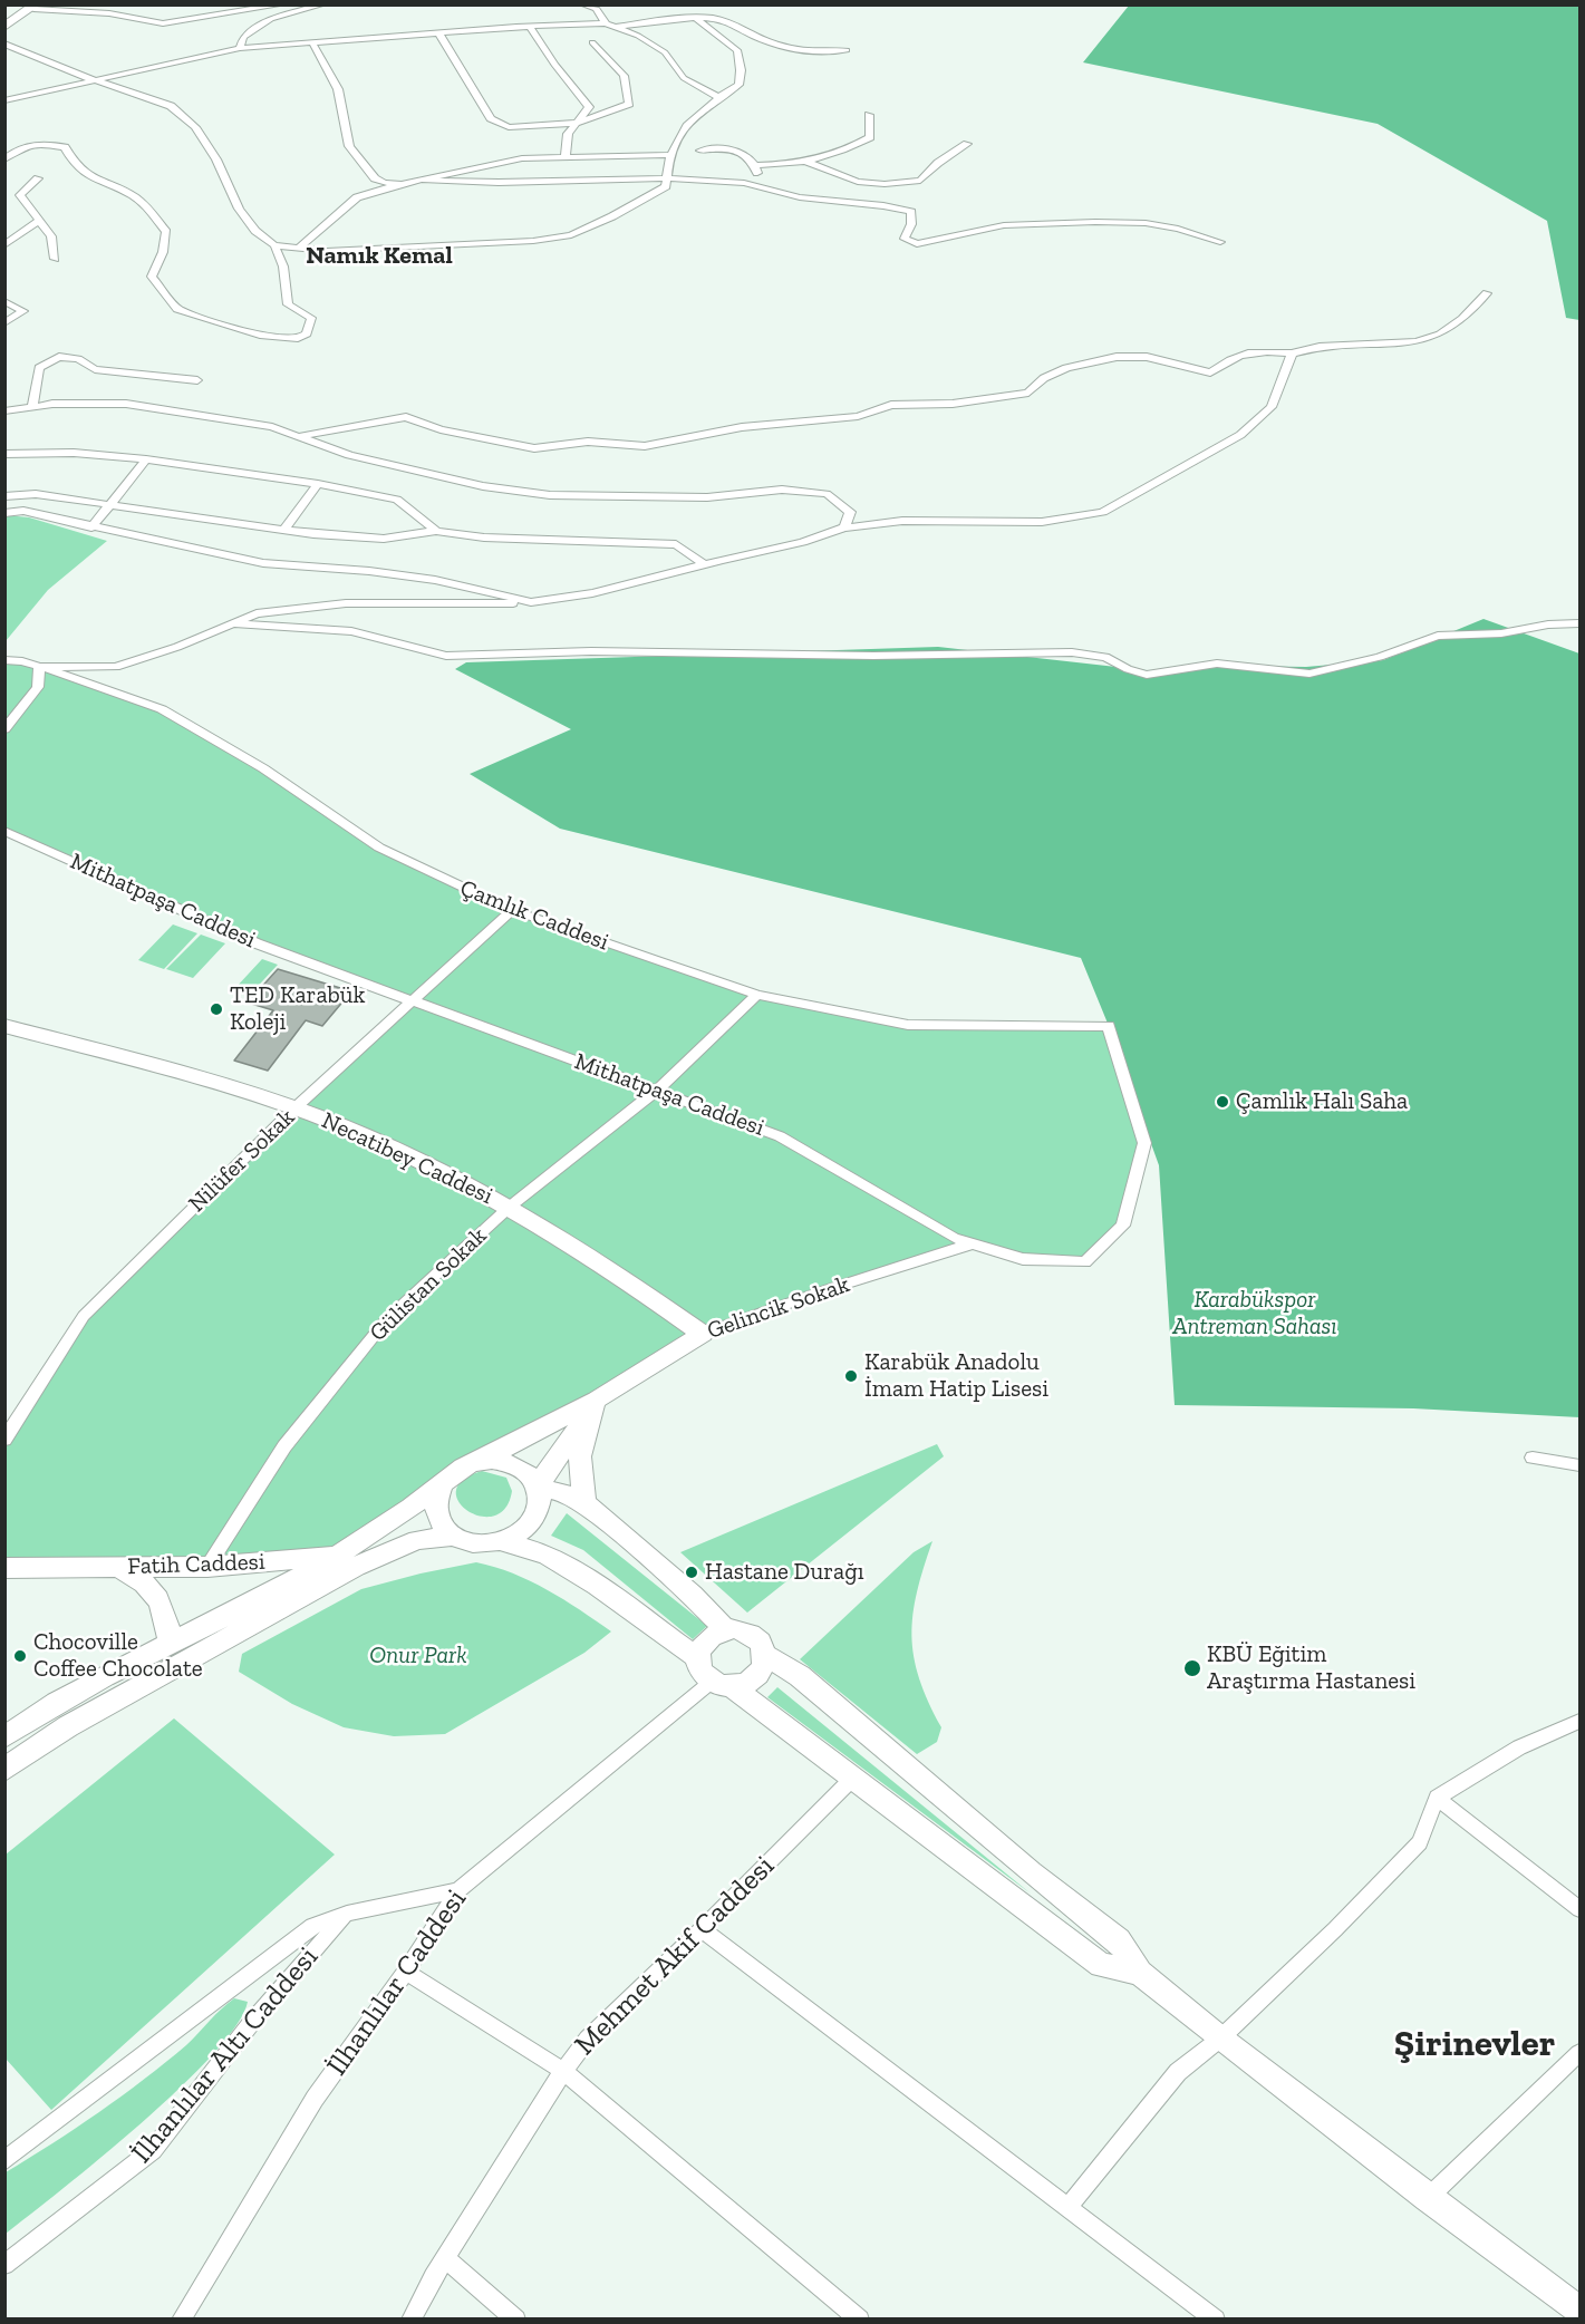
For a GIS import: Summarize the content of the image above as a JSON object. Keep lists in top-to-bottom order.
{
  "streets": {
    "street": [
      "Mithatpaşa Caddesi",
      "Çamlık Caddesi",
      "Necatibey Caddesi",
      "Nilüfer Sokak",
      "Gülistan Sokak",
      "Gelincik Sokak",
      "Fatih Caddesi",
      "Mehmet Akif Caddesi",
      "İlhanlılar Caddesi",
      "İlhanlılar Altı Caddesi"
    ]
  },
  "crossings": [
    ["Mithatpaşa Caddesi", "Çamlık Caddesi"],
    ["Mithatpaşa Caddesi", "Nilüfer Sokak"],
    ["Mithatpaşa Caddesi", "Gülistan Sokak"],
    ["Mithatpaşa Caddesi", "Gelincik Sokak"],
    ["Çamlık Caddesi", "Nilüfer Sokak"],
    ["Çamlık Caddesi", "Gülistan Sokak"],
    ["Necatibey Caddesi", "Nilüfer Sokak"],
    ["Necatibey Caddesi", "Gülistan Sokak"],
    ["Necatibey Caddesi", "Gelincik Sokak"],
    ["Gülistan Sokak", "Fatih Caddesi"]
  ],
  "districts": ["Namık Kemal", "Şirinevler"],
  "parks": ["Karabükspor Antreman Sahası", "Onur Park"],
  "places": [
    "TED Karabük Koleji",
    "Çamlık Halı Saha",
    "Karabük Anadolu İmam Hatip Lisesi",
    "Hastane Durağı",
    "Chocoville Coffee Chocolate",
    "KBÜ Eğitim Araştırma Hastanesi"
  ]
}
